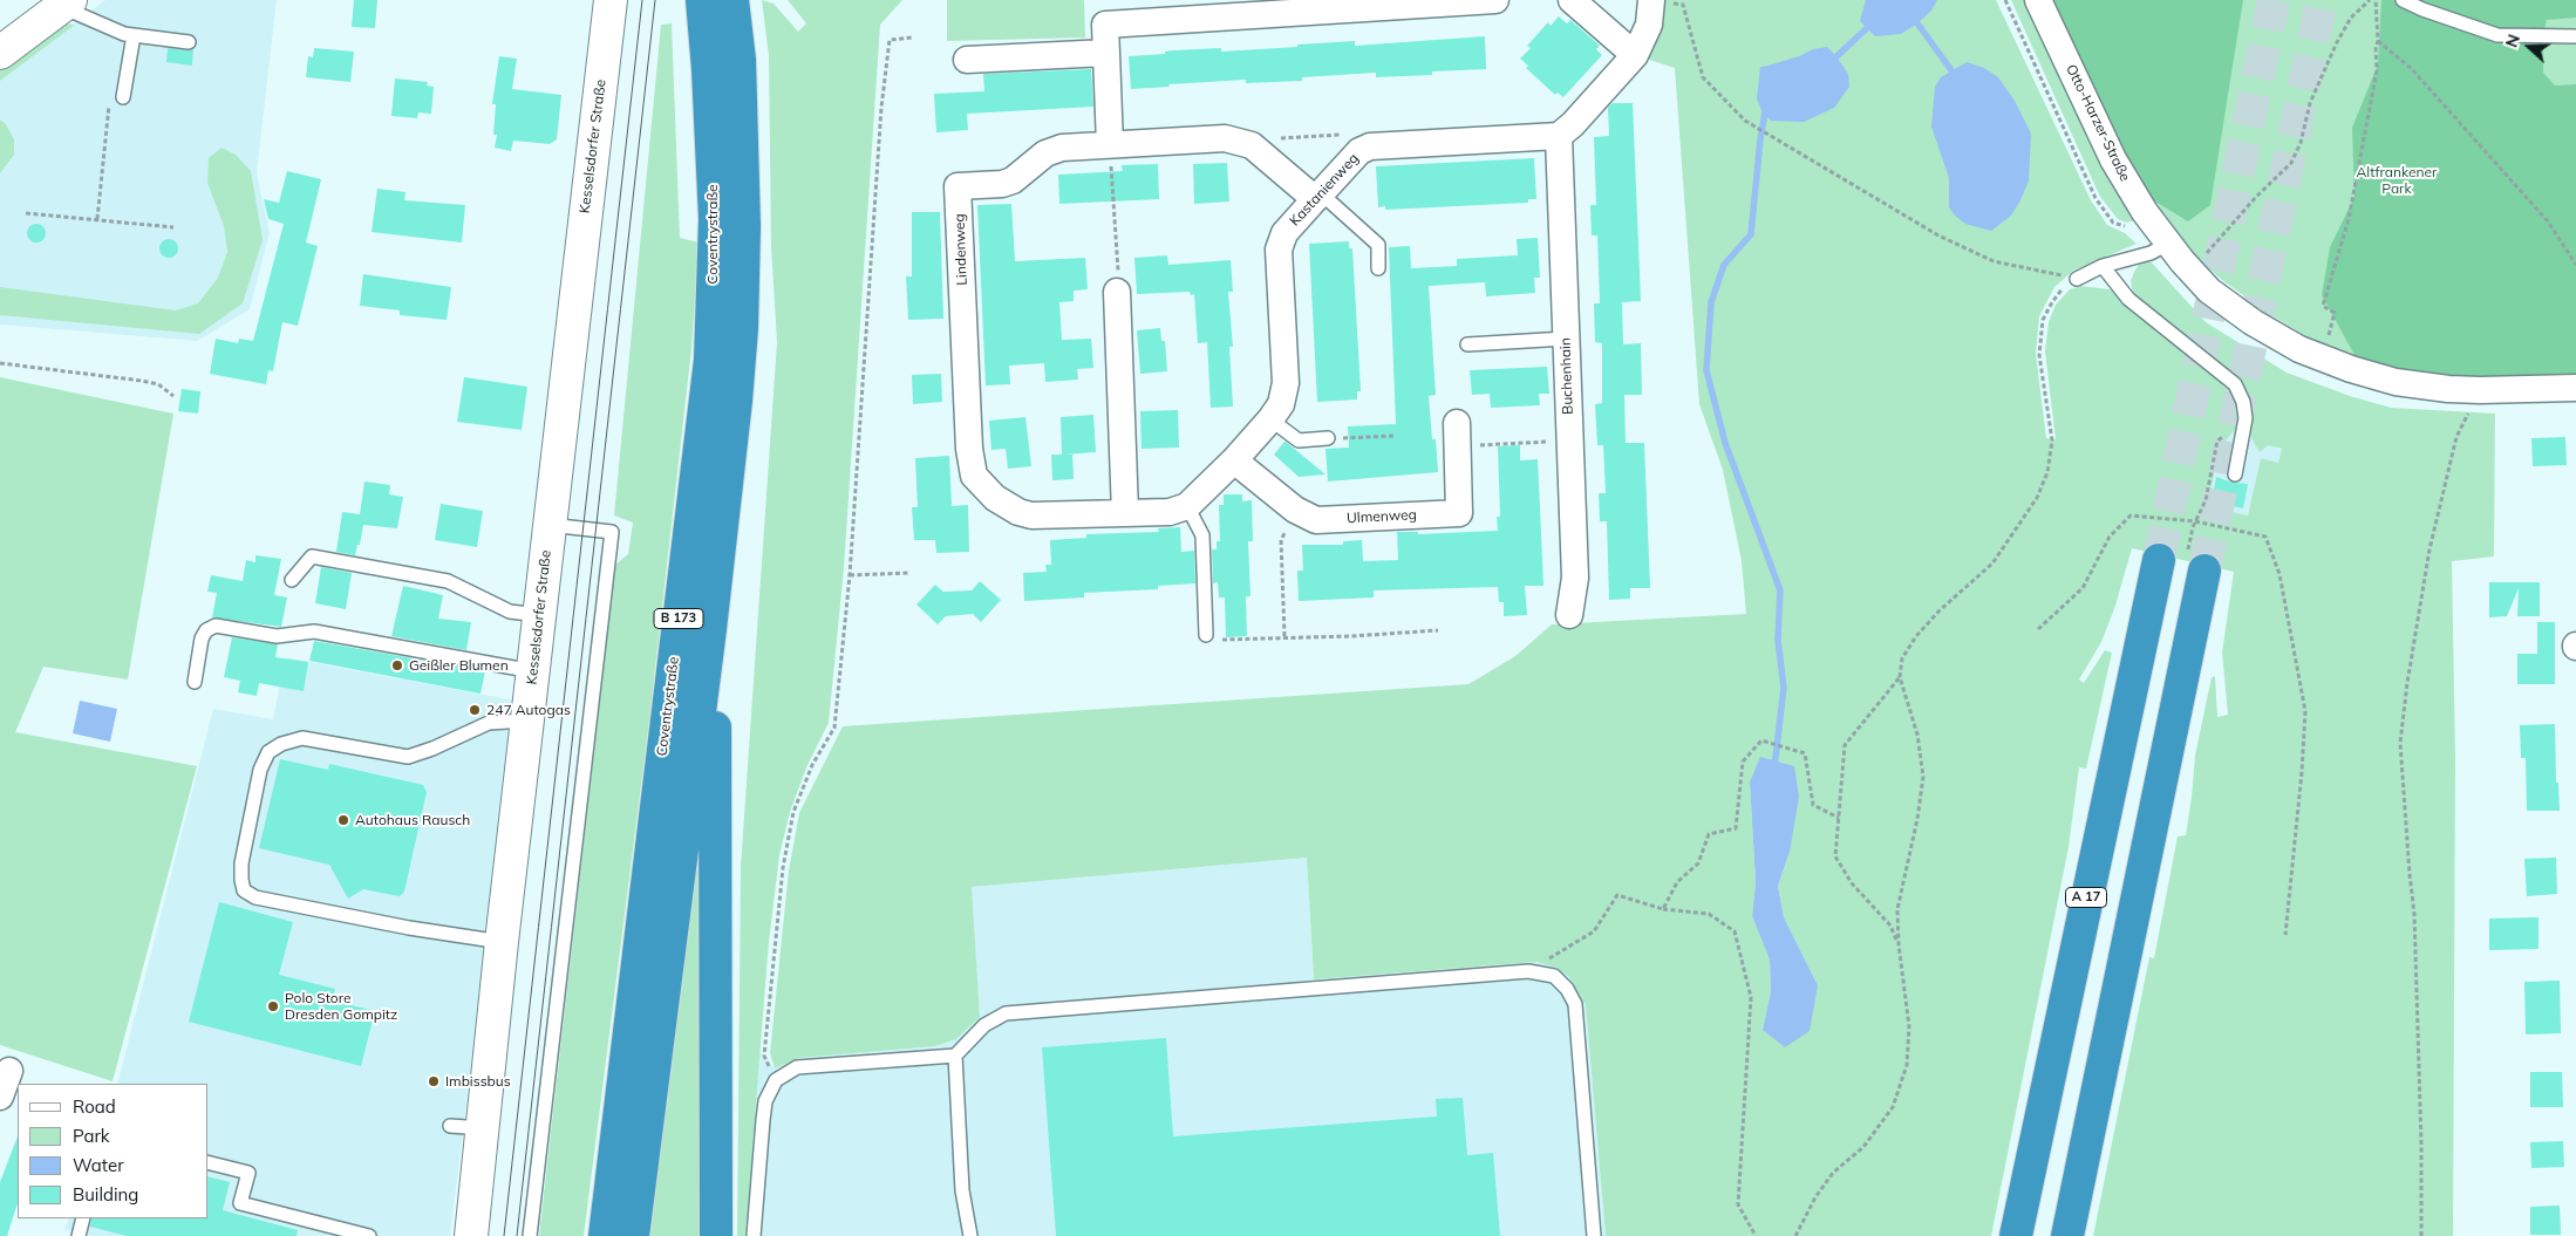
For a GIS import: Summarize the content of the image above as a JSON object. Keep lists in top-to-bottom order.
{
  "streets": {
    "highway": ["Coventrystraße", "B 173", "A 17"],
    "street": [
      "Otto-Harzer-Straße",
      "Kesselsdorfer Straße",
      "Kastanienweg",
      "Lindenweg",
      "Buchenhain",
      "Ulmenweg"
    ]
  },
  "crossings": [
    ["Kastanienweg", "Lindenweg"],
    ["Kastanienweg", "Buchenhain"],
    ["Kastanienweg", "Ulmenweg"]
  ],
  "parks": ["Altfrankener Park"],
  "places": [
    "Geißler Blumen",
    "247 Autogas",
    "Autohaus Rausch",
    "Polo Store Dresden Gompitz",
    "Imbissbus"
  ],
  "legend": [
    "Road",
    "Park",
    "Water",
    "Building"
  ],
  "north": "left"
}
